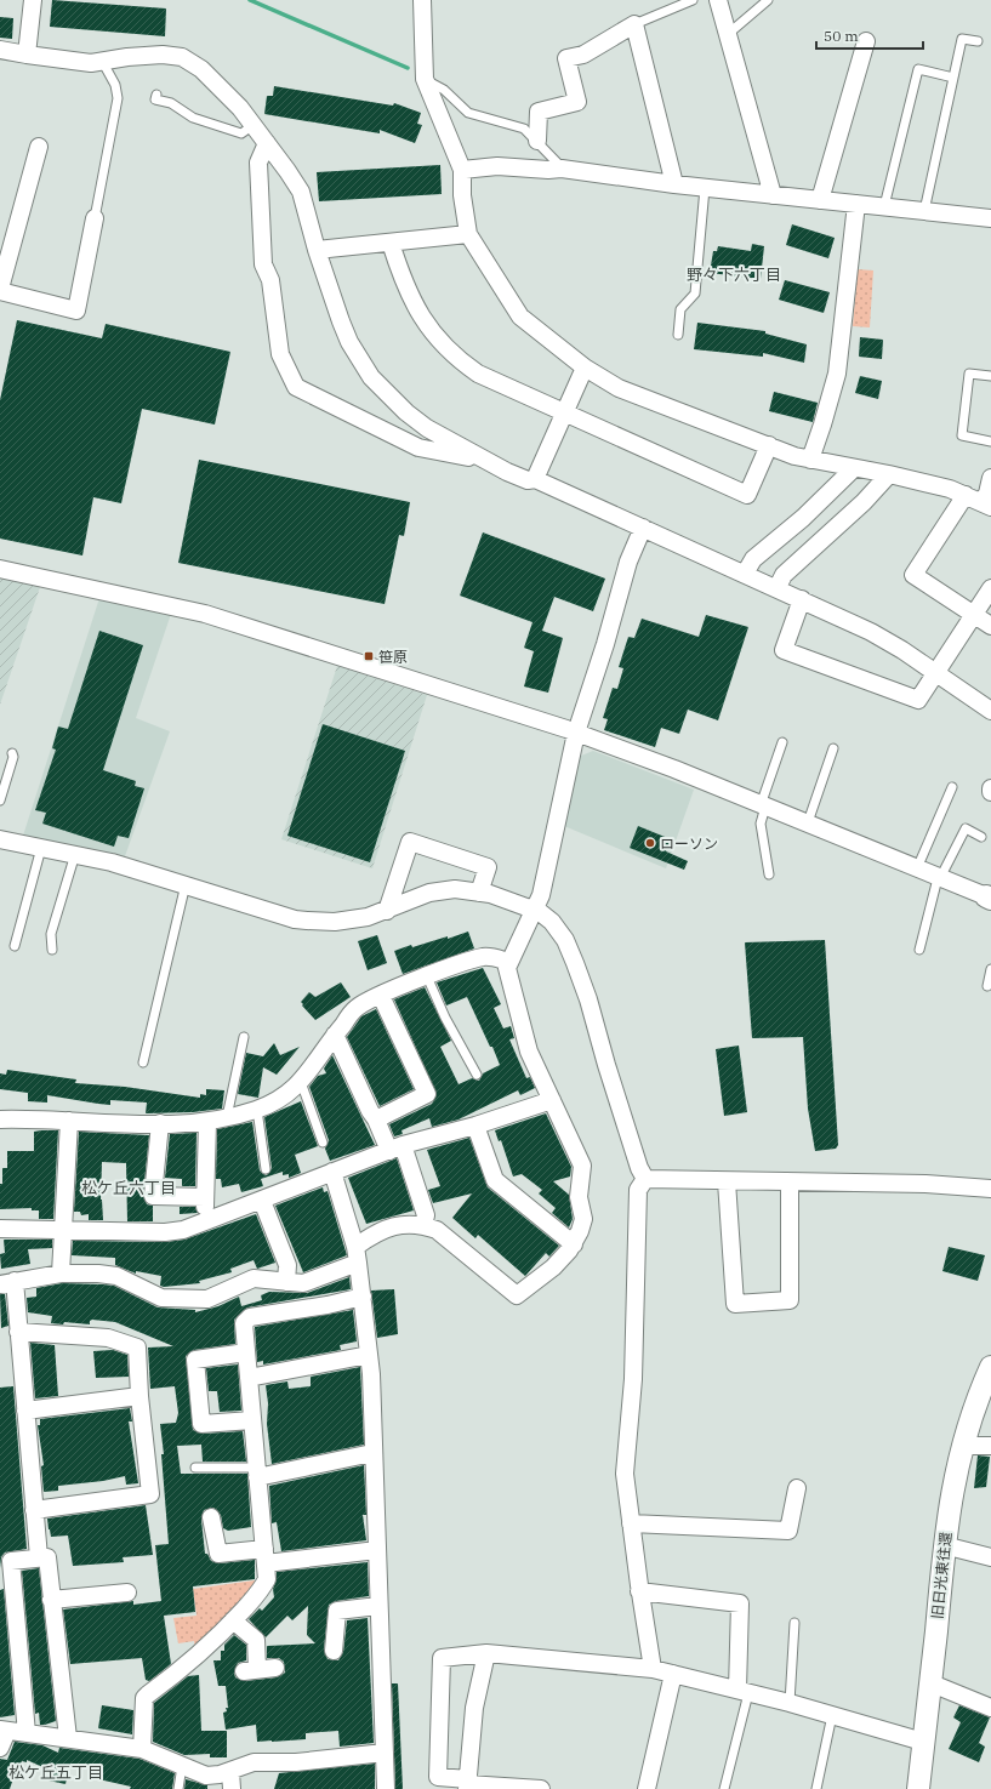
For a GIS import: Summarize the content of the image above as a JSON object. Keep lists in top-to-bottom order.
{
  "streets": {
    "street": ["旧日光東往還"]
  },
  "districts": ["野々下六丁目", "松ケ丘六丁目", "松ケ丘五丁目"],
  "places": {
    "transit": ["笹原"],
    "other": ["ローソン"]
  },
  "scale_bar": "50 m"
}
